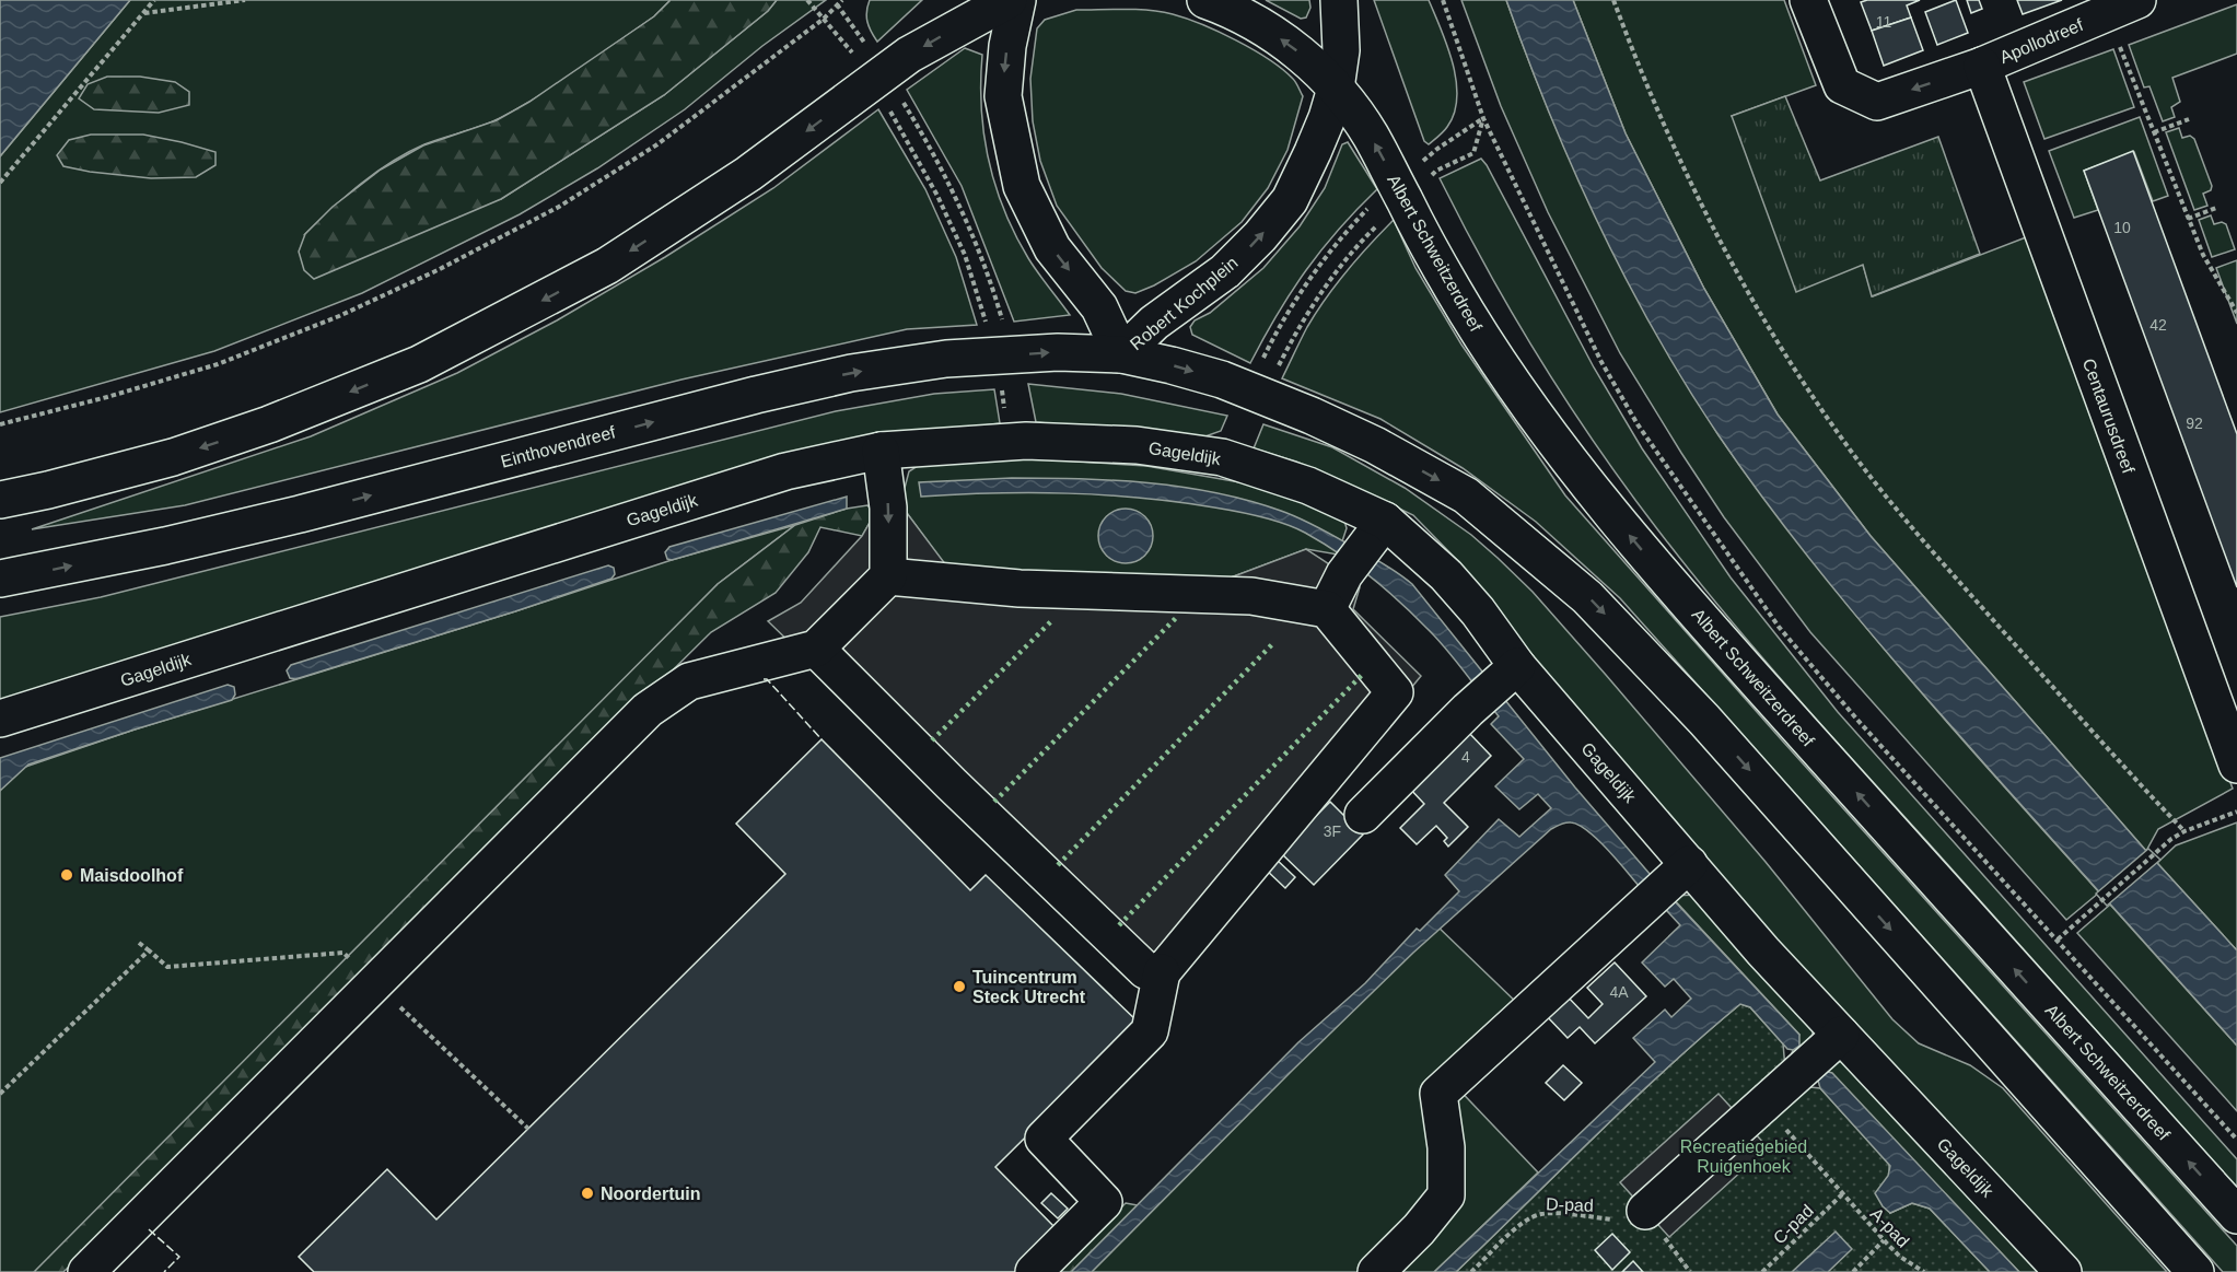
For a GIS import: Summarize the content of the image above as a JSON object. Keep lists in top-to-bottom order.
{
  "streets": {
    "main road": [
      "Apollodreef",
      "Albert Schweitzerdreef",
      "Robert Kochplein",
      "Centaurusdreef",
      "Einthovendreef",
      "Gageldijk"
    ],
    "path": ["D-pad", "C-pad", "A-pad"]
  },
  "crossings": [
    ["Apollodreef", "Centaurusdreef"],
    ["Albert Schweitzerdreef", "Robert Kochplein"],
    ["Robert Kochplein", "Einthovendreef"],
    ["C-pad", "A-pad"]
  ],
  "parks": ["Recreatiegebied Ruigenhoek"],
  "places": ["Maisdoolhof", "Tuincentrum Steck Utrecht", "Noordertuin"],
  "house_numbers": [
    "11",
    "10",
    "42",
    "92",
    "4",
    "3F",
    "4A"
  ]
}
